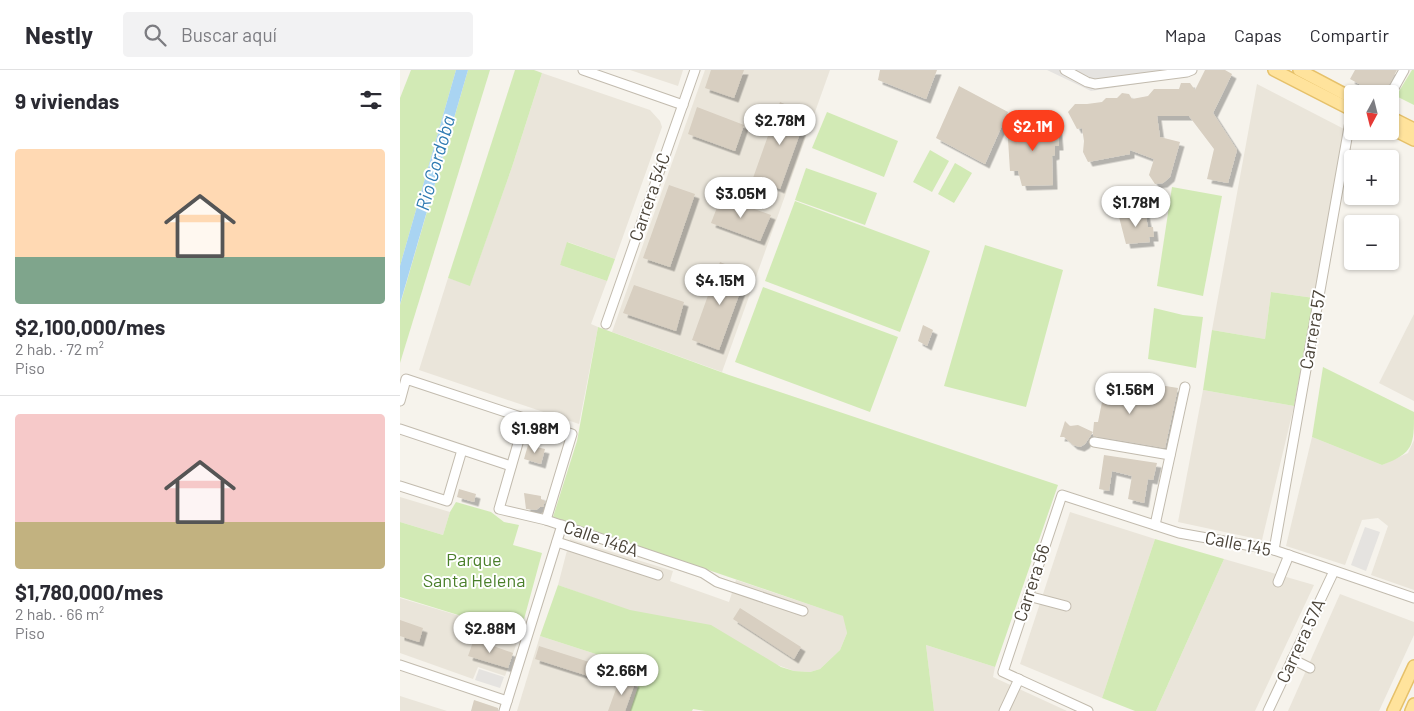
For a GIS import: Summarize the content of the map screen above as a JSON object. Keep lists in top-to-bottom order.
{
  "streets": {
    "street": [
      "Carrera 54C",
      "Carrera 57",
      "Calle 146A",
      "Calle 145",
      "Carrera 56",
      "Carrera 57A"
    ]
  },
  "crossings": [
    ["Carrera 57", "Calle 145"],
    ["Calle 145", "Carrera 56"],
    ["Calle 145", "Carrera 57A"]
  ],
  "water": ["Rio Cordoba"],
  "parks": ["Parque Santa Helena"],
  "north": "bottom",
  "page": {
    "header": "Nestly",
    "search": "Buscar aquí",
    "nav": ["Mapa", "Capas", "Compartir"],
    "heading": "9 viviendas",
    "map_buttons": ["+", "−"],
    "price": [
      "$2.78M",
      "$2.1M",
      "$3.05M",
      "$1.78M",
      "$4.15M",
      "$1.56M",
      "$1.98M",
      "$2.88M",
      "$2.66M"
    ],
    "list": [
      {
        "name": "$2,100,000/mes",
        "note": "2 hab. · 72 m² · Piso"
      },
      {
        "name": "$1,780,000/mes",
        "note": "2 hab. · 66 m² · Piso"
      }
    ]
  }
}
